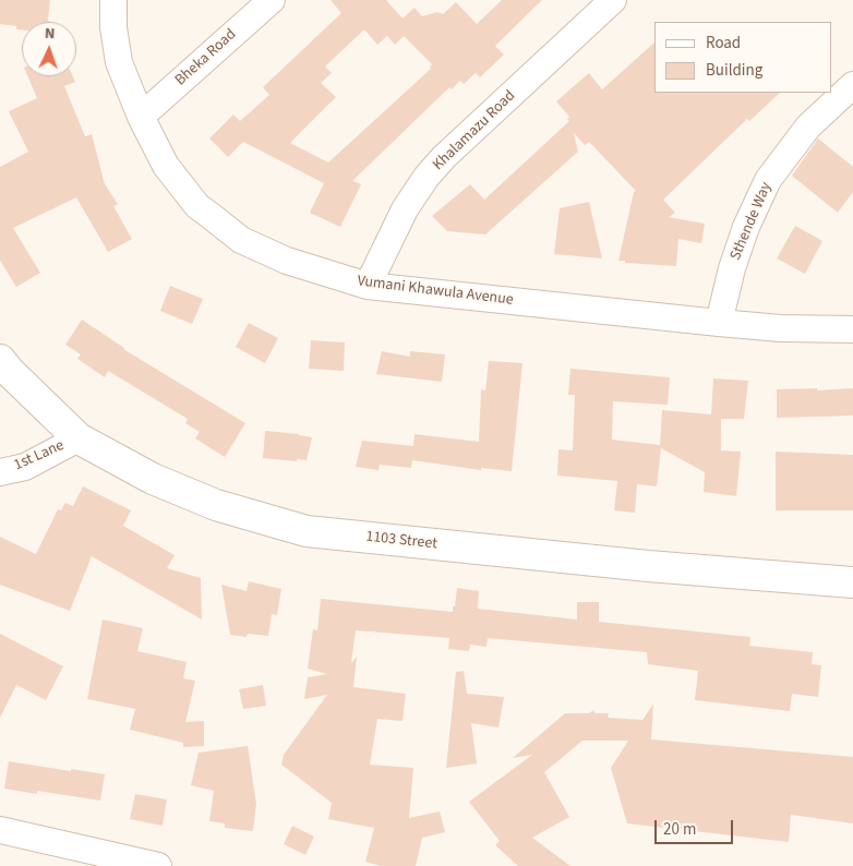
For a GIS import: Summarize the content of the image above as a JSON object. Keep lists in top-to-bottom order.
{
  "streets": {
    "street": [
      "Bheka Road",
      "Khalamazu Road",
      "Sthende Way",
      "Vumani Khawula Avenue",
      "1st Lane",
      "1103 Street"
    ]
  },
  "crossings": [
    ["Bheka Road", "Vumani Khawula Avenue"],
    ["Khalamazu Road", "Vumani Khawula Avenue"],
    ["Sthende Way", "Vumani Khawula Avenue"],
    ["1st Lane", "1103 Street"]
  ],
  "legend": ["Road", "Building"],
  "scale_bar": "20 m",
  "north": "top"
}
